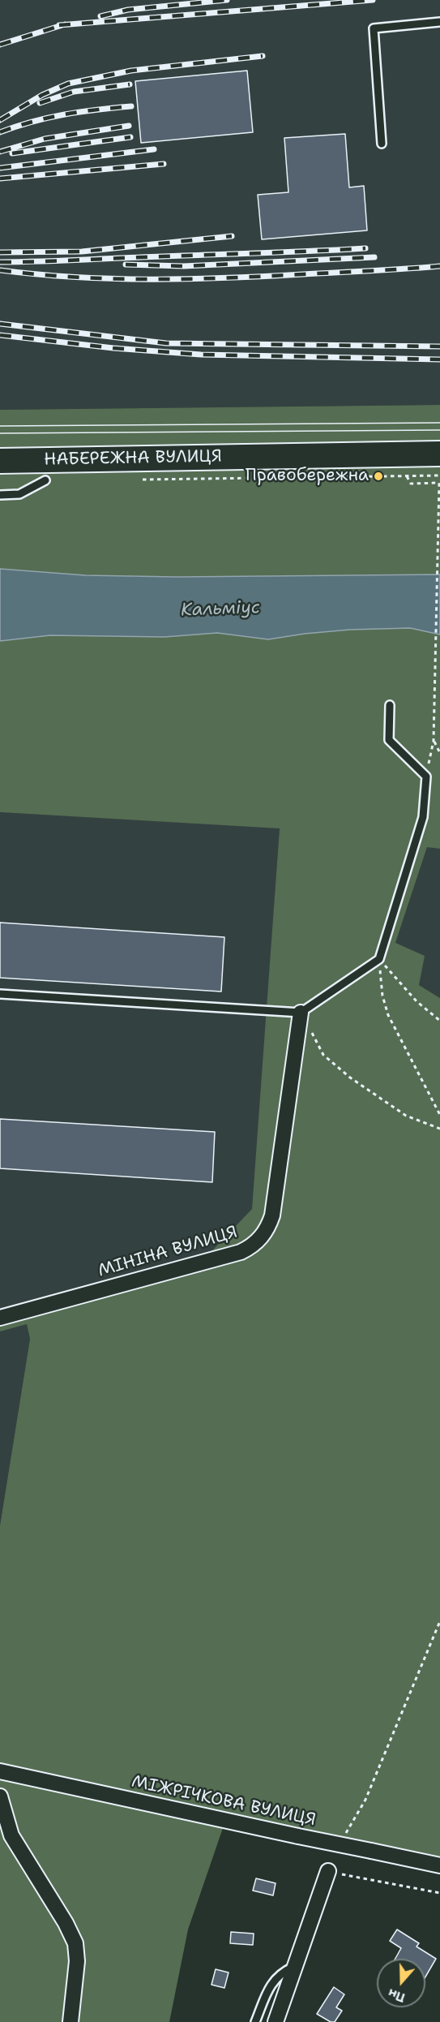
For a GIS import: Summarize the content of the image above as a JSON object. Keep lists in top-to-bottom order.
{
  "streets": {
    "highway": ["НАБЕРЕЖНА ВУЛИЦЯ"],
    "street": ["МІНІНА ВУЛИЦЯ", "МІЖРІЧКОВА ВУЛИЦЯ"]
  },
  "water": ["Кальміус"],
  "places": ["Правобережна"],
  "north": "bottom"
}
